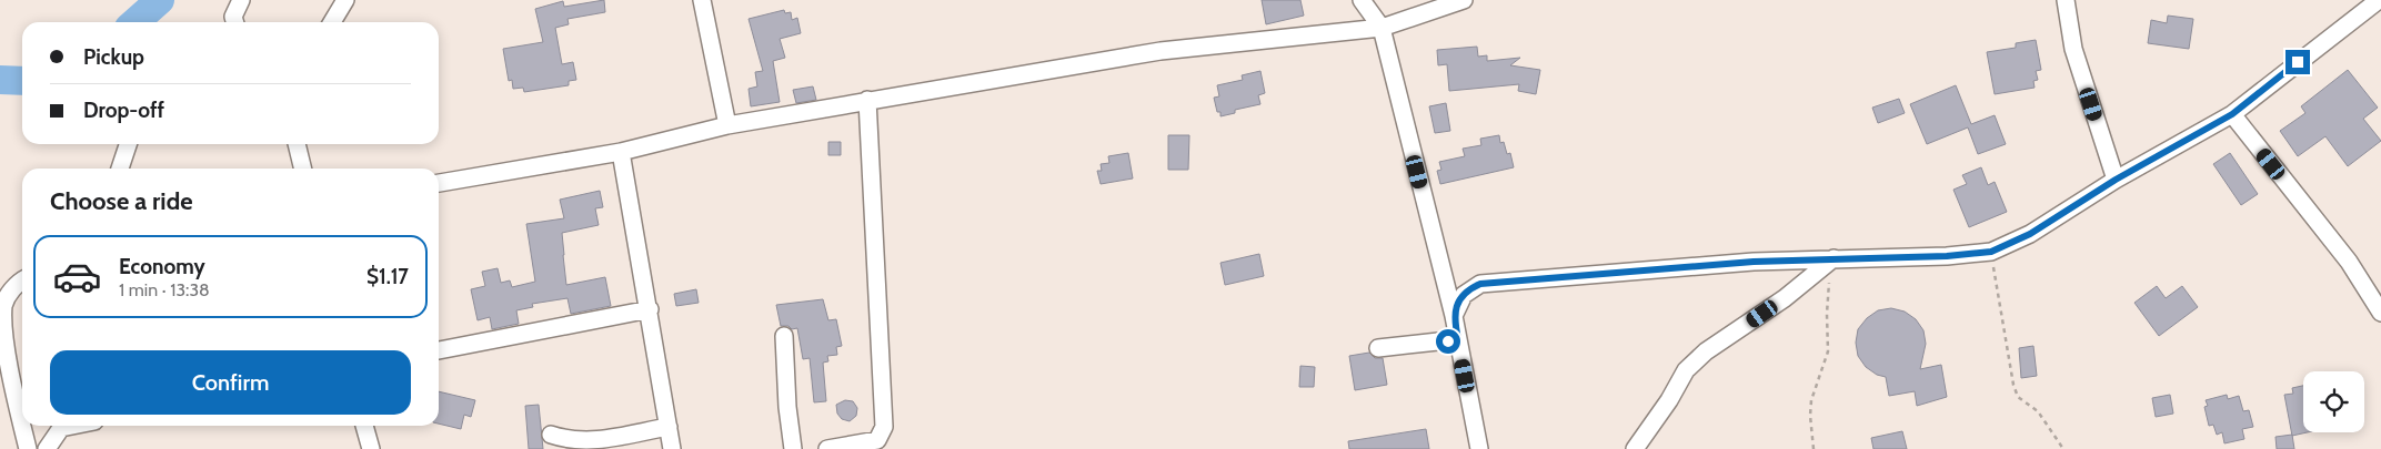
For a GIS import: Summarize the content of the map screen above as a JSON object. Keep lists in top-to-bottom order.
{
  "page": {
    "banner": ["Pickup", "Drop-off"],
    "heading": "Choose a ride",
    "list": [
      {
        "name": "Economy",
        "note": "1 min · 13:38",
        "value": "$1.17"
      }
    ],
    "buttons": "Confirm"
  }
}
